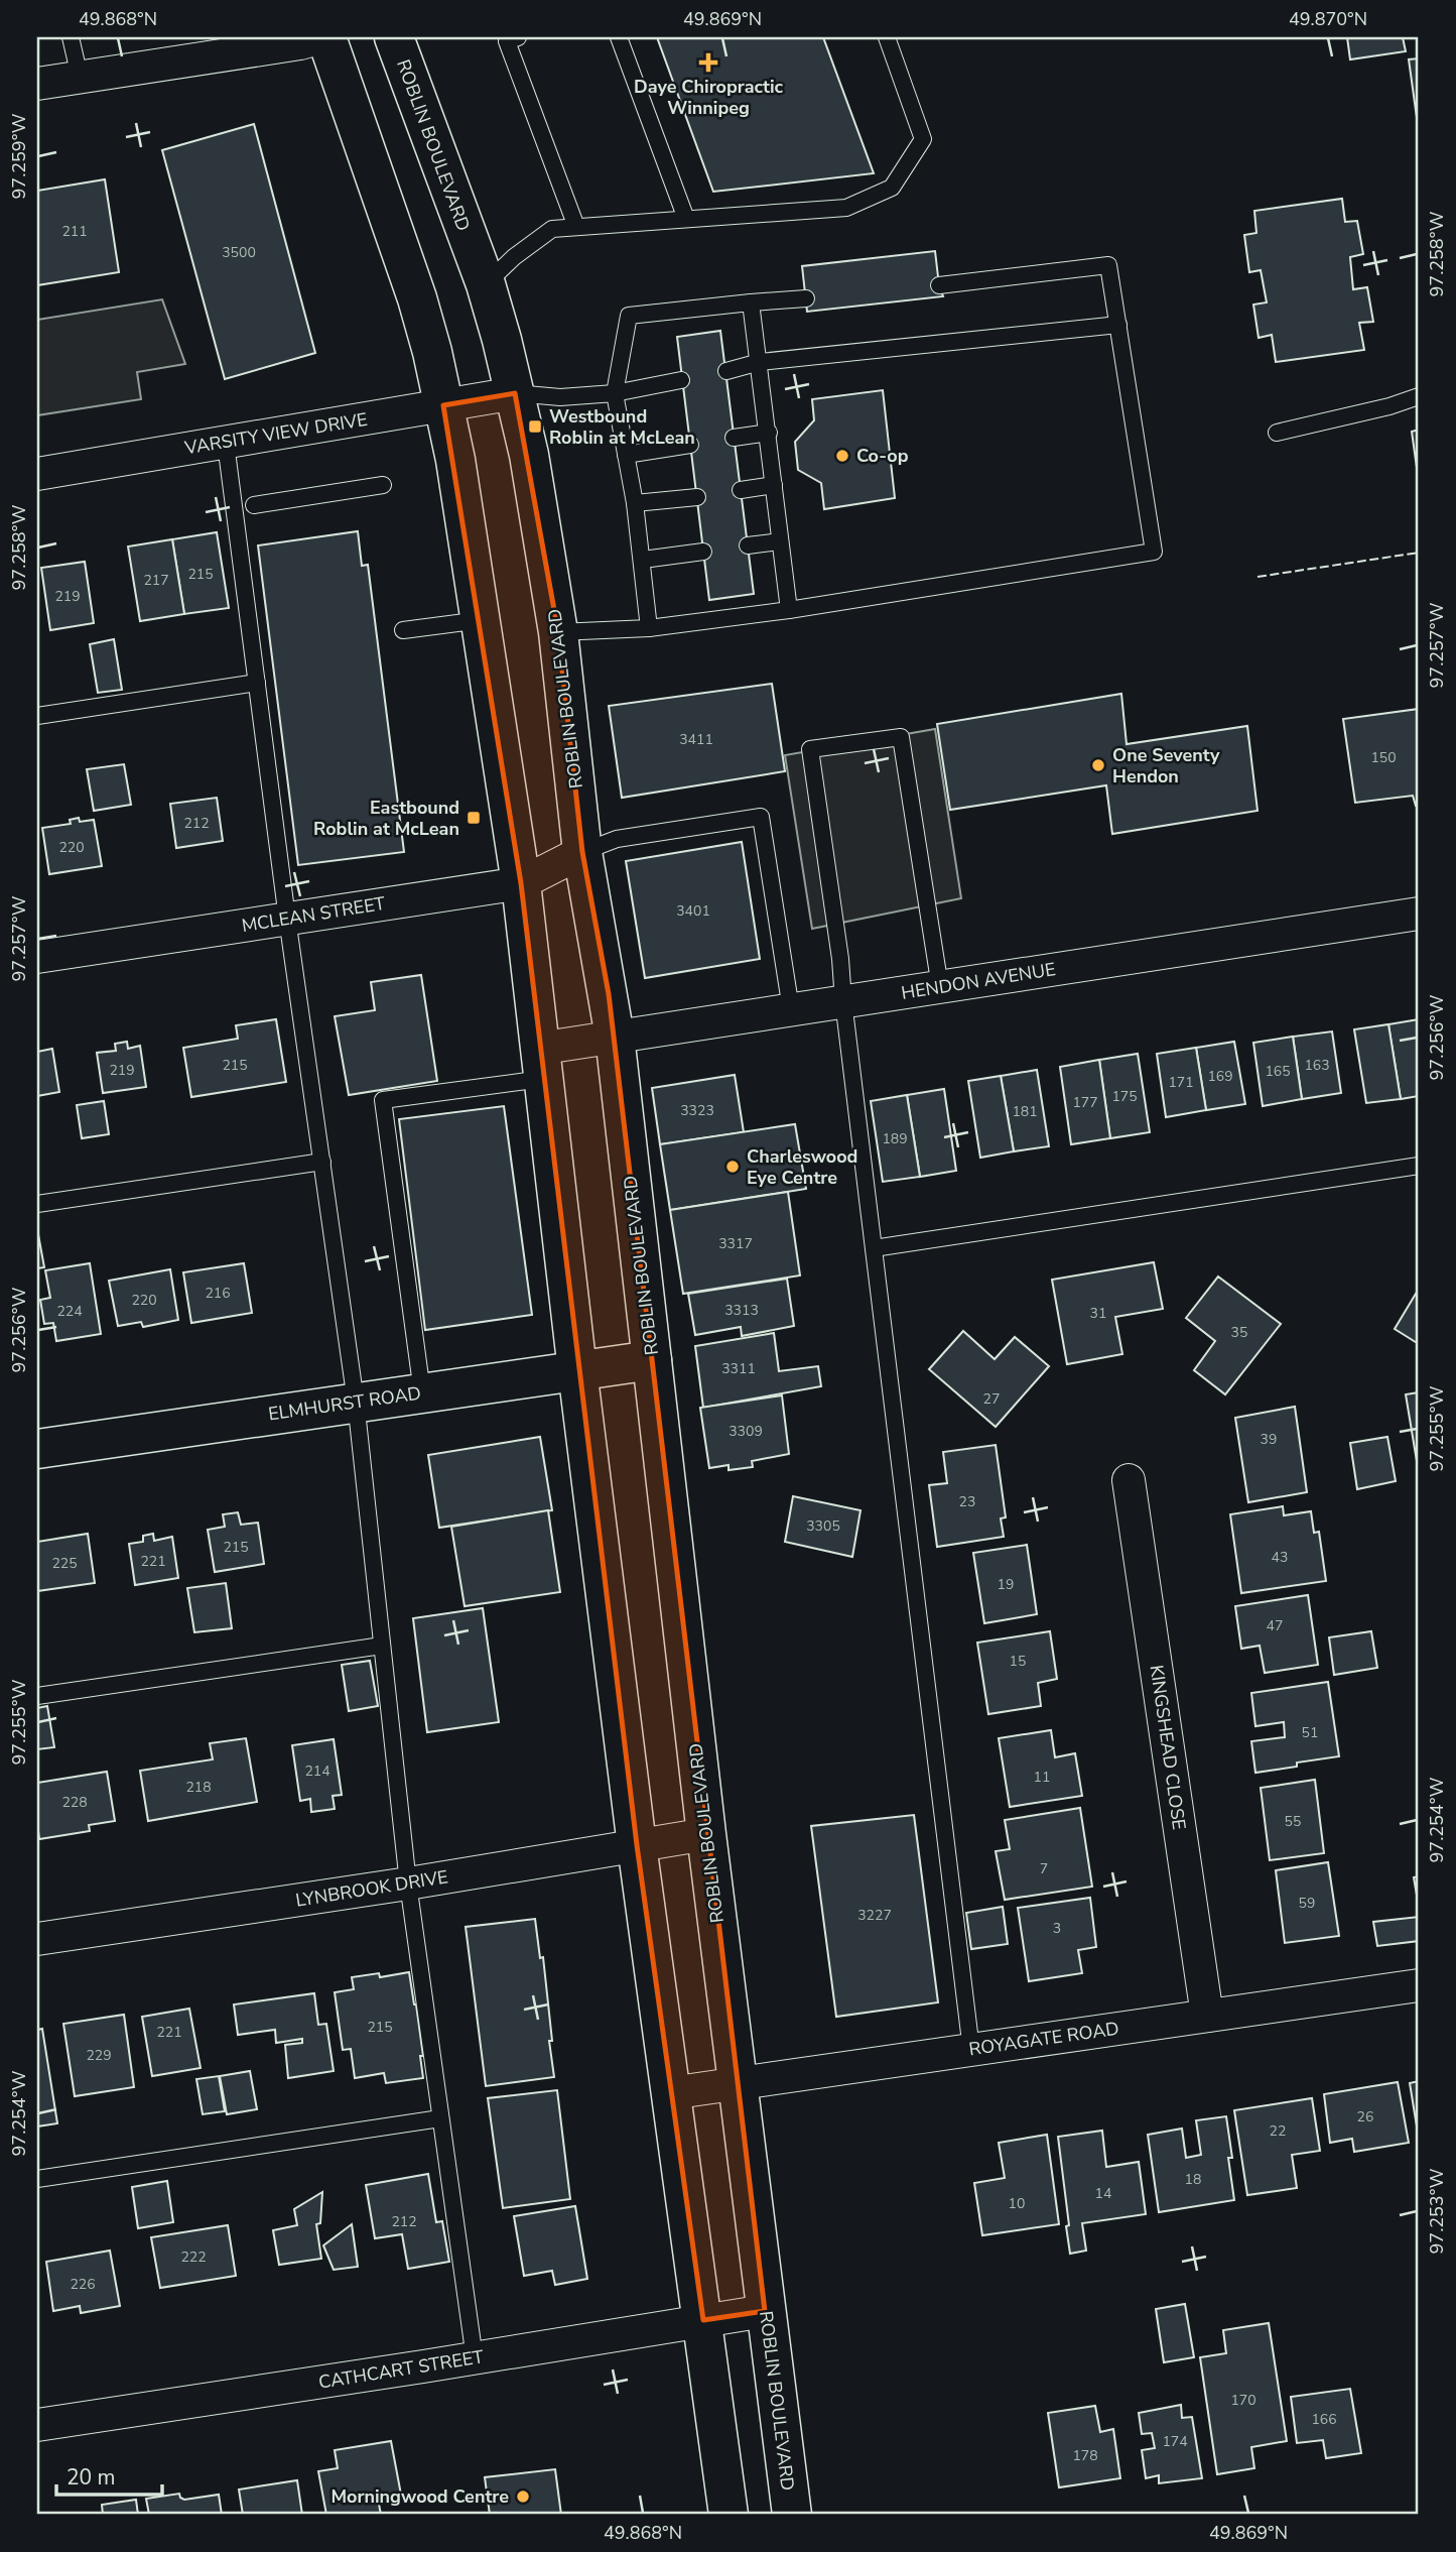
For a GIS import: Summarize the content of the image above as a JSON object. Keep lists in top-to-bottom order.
{
  "streets": {
    "main road": ["ROBLIN BOULEVARD", "ELMHURST ROAD"],
    "street": [
      "VARSITY VIEW DRIVE",
      "MCLEAN STREET",
      "HENDON AVENUE",
      "KINGSHEAD CLOSE",
      "LYNBROOK DRIVE",
      "ROYAGATE ROAD",
      "CATHCART STREET"
    ]
  },
  "crossings": [
    ["ROBLIN BOULEVARD", "VARSITY VIEW DRIVE"],
    ["ROBLIN BOULEVARD", "MCLEAN STREET"],
    ["ROBLIN BOULEVARD", "HENDON AVENUE"],
    ["ROBLIN BOULEVARD", "ELMHURST ROAD"],
    ["ROBLIN BOULEVARD", "LYNBROOK DRIVE"],
    ["ROBLIN BOULEVARD", "ROYAGATE ROAD"],
    ["ROBLIN BOULEVARD", "CATHCART STREET"],
    ["KINGSHEAD CLOSE", "ROYAGATE ROAD"]
  ],
  "places": {
    "health": ["Daye Chiropractic Winnipeg"],
    "transit": ["Westbound Roblin at McLean", "Eastbound Roblin at McLean"],
    "other": [
      "Co-op",
      "One Seventy Hendon",
      "Charleswood Eye Centre",
      "Morningwood Centre"
    ]
  },
  "house_numbers": [
    "211",
    "3500",
    "215",
    "217",
    "219",
    "3411",
    "150",
    "212",
    "220",
    "3401",
    "215",
    "163",
    "219",
    "165",
    "169",
    "171",
    "175",
    "177",
    "3323",
    "181",
    "189",
    "3317",
    "216",
    "220",
    "3313",
    "224",
    "31",
    "35",
    "3311",
    "27",
    "3309",
    "39",
    "23",
    "3305",
    "215",
    "43",
    "221",
    "225",
    "19",
    "47",
    "15",
    "51",
    "214",
    "11",
    "218",
    "228",
    "55",
    "7",
    "59",
    "3227",
    "3",
    "215",
    "221",
    "229",
    "26",
    "22",
    "18",
    "14",
    "10",
    "212",
    "222",
    "226",
    "170",
    "166",
    "174",
    "178"
  ],
  "scale_bar": "20 m",
  "coordinates": [
    "49.868°N",
    "49.869°N",
    "49.870°N",
    "97.259°W",
    "97.258°W",
    "97.257°W",
    "97.256°W",
    "97.255°W",
    "97.254°W",
    "97.253°W"
  ]
}
